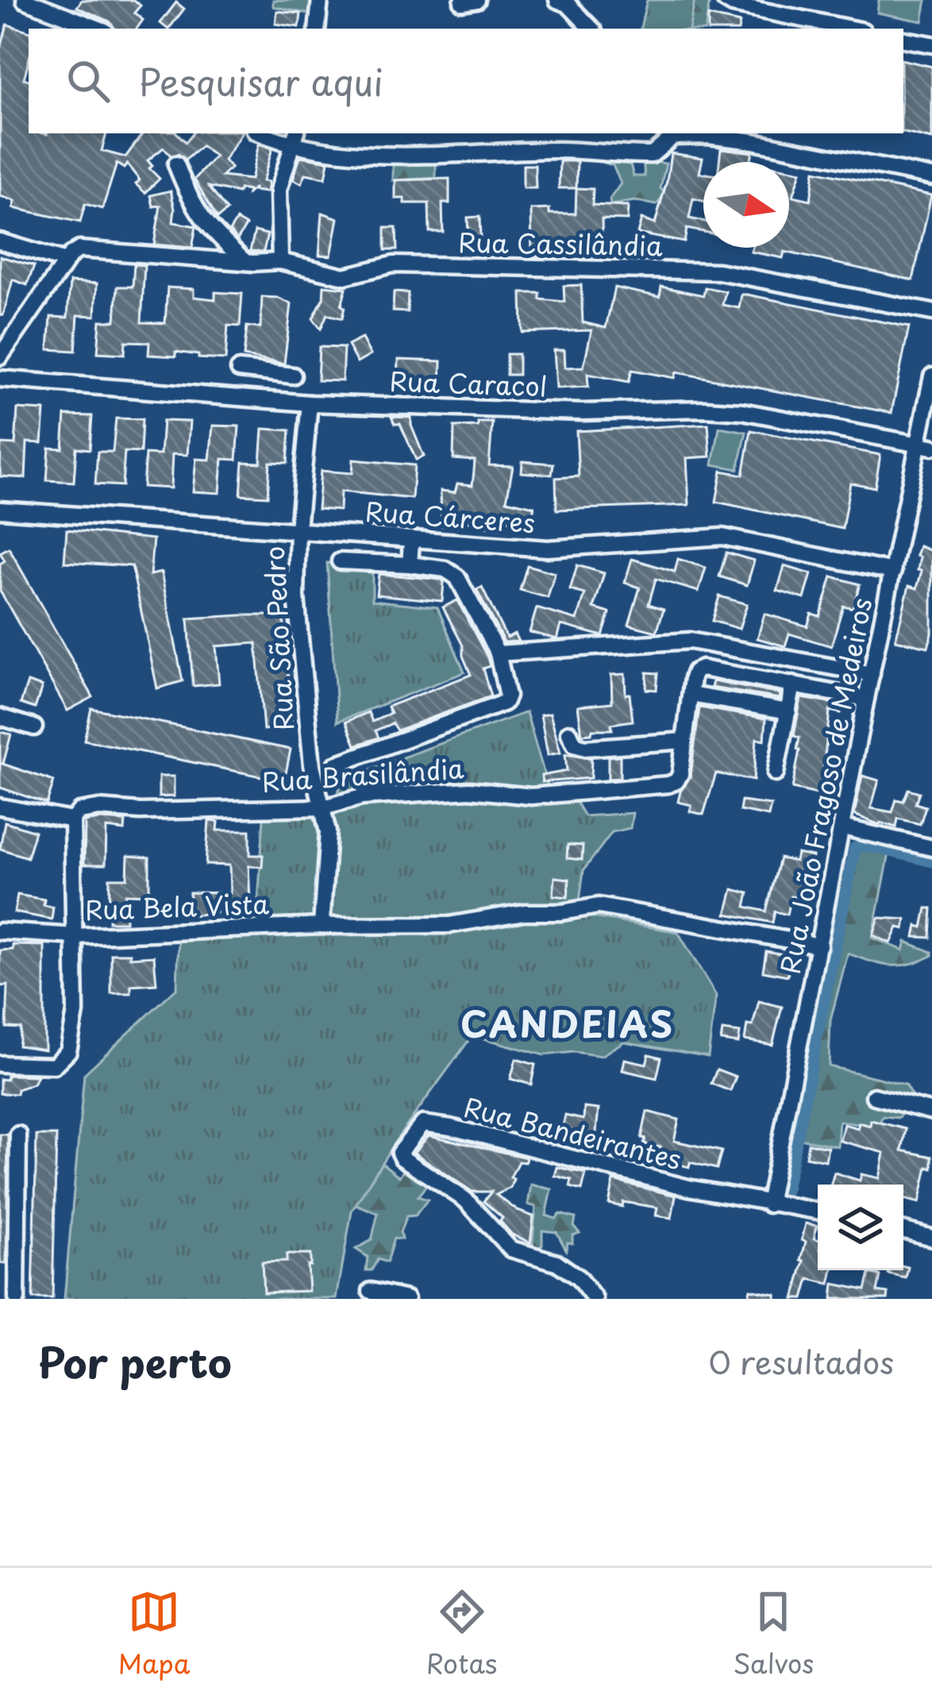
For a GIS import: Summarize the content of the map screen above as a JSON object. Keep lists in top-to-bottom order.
{
  "streets": {
    "street": [
      "Rua Cassilândia",
      "Rua Caracol",
      "Rua Cárceres",
      "Rua São Pedro",
      "Rua Brasilândia",
      "Rua João Fragoso de Medeiros",
      "Rua Bela Vista",
      "Rua Bandeirantes"
    ]
  },
  "crossings": [
    ["Rua Caracol", "Rua São Pedro"],
    ["Rua Caracol", "Rua João Fragoso de Medeiros"],
    ["Rua Cárceres", "Rua São Pedro"],
    ["Rua Cárceres", "Rua João Fragoso de Medeiros"],
    ["Rua São Pedro", "Rua Brasilândia"],
    ["Rua São Pedro", "Rua Bela Vista"],
    ["Rua João Fragoso de Medeiros", "Rua Bela Vista"],
    ["Rua João Fragoso de Medeiros", "Rua Bandeirantes"]
  ],
  "districts": ["CANDEIAS"],
  "north": "right",
  "page": {
    "search": "Pesquisar aqui",
    "heading": ["Por perto", "0 resultados"],
    "nav": ["Mapa", "Rotas", "Salvos"]
  }
}
